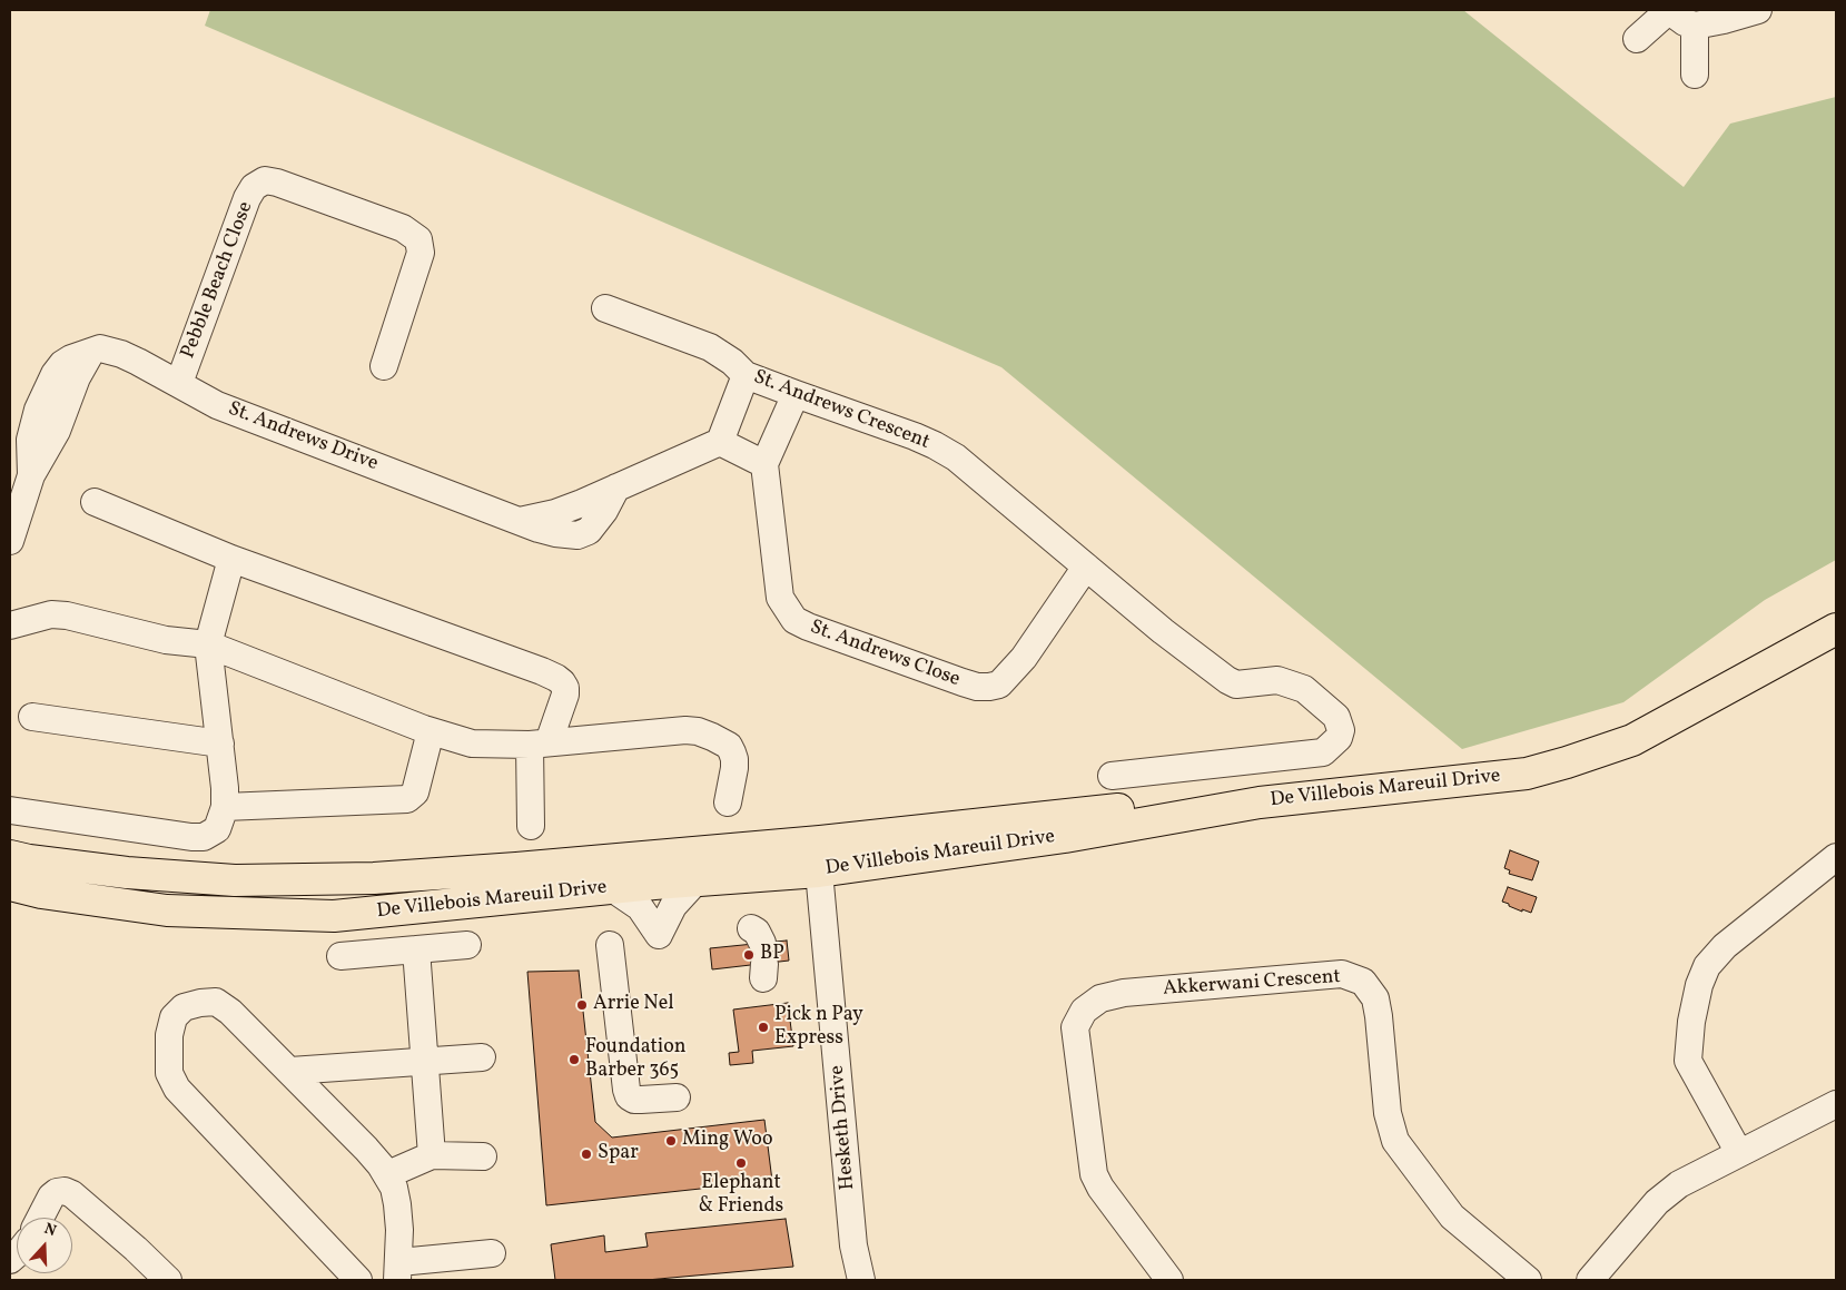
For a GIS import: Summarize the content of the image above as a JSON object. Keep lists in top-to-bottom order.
{
  "streets": {
    "main road": ["De Villebois Mareuil Drive"],
    "street": [
      "Pebble Beach Close",
      "St. Andrews Crescent",
      "St. Andrews Drive",
      "St. Andrews Close",
      "Akkerwani Crescent",
      "Hesketh Drive"
    ]
  },
  "crossings": [
    ["Pebble Beach Close", "St. Andrews Drive"],
    ["St. Andrews Crescent", "St. Andrews Close"],
    ["De Villebois Mareuil Drive", "Hesketh Drive"]
  ],
  "places": [
    "BP",
    "Arrie Nel",
    "Pick n Pay Express",
    "Foundation Barber 365",
    "Ming Woo",
    "Spar",
    "Elephant & Friends"
  ],
  "north": "top"
}
